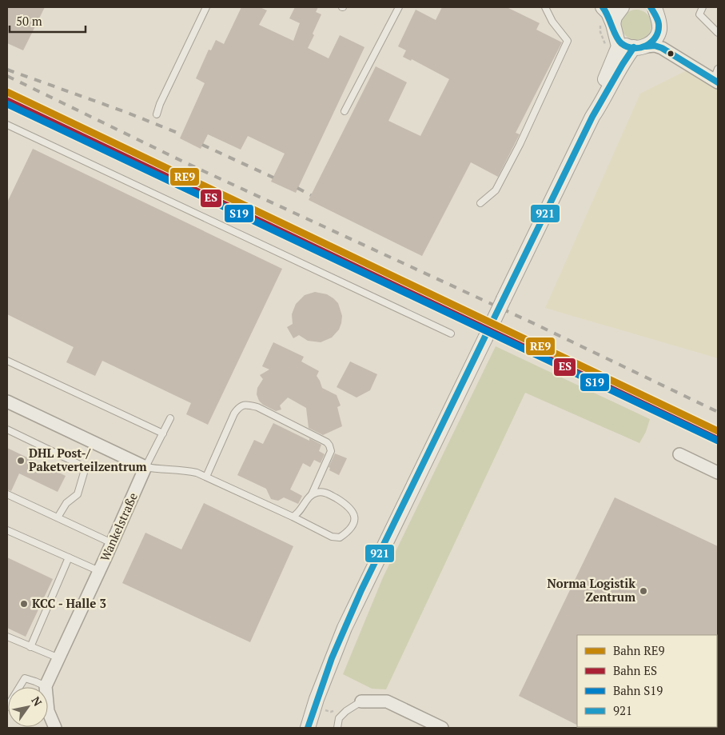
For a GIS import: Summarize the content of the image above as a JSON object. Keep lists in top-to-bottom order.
{
  "streets": {
    "street": ["Wankelstraße"]
  },
  "places": ["DHL Post-/ Paketverteilzentrum", "Norma Logistik Zentrum", "KCC - Halle 3"],
  "lines": [
    "transit line 921",
    "rail line RE9",
    "rail line ES",
    "rail line S19"
  ],
  "legend": [
    "Bahn RE9",
    "Bahn ES",
    "Bahn S19",
    "921"
  ],
  "scale_bar": "50 m",
  "north": "top right"
}
